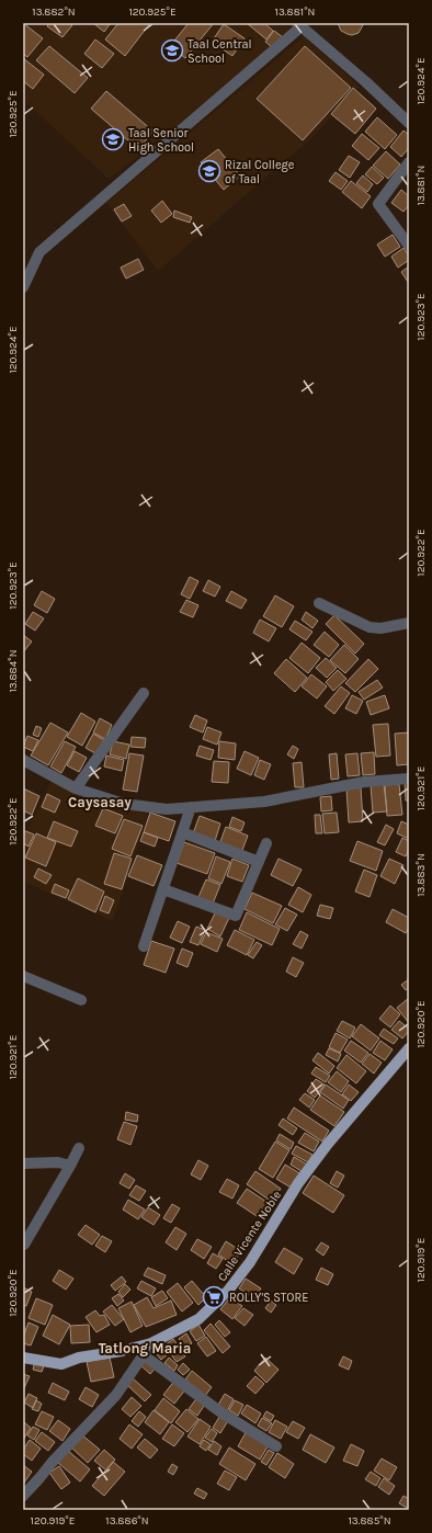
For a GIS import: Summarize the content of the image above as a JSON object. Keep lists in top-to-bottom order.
{
  "streets": {
    "main road": ["Calle Vicente Noble"]
  },
  "districts": ["Caysasay", "Tatlong Maria"],
  "places": {
    "school or university": ["Taal Central School", "Taal Senior High School", "Rizal College of Taal"],
    "supermarket": ["ROLLY'S STORE"]
  },
  "coordinates": [
    "13.882°N",
    "120.925°E",
    "13.881°N",
    "120.924°E",
    "120.923°E",
    "120.922°E",
    "13.884°N",
    "120.921°E",
    "13.883°N",
    "120.920°E",
    "120.919°E",
    "13.886°N",
    "13.885°N"
  ]
}
